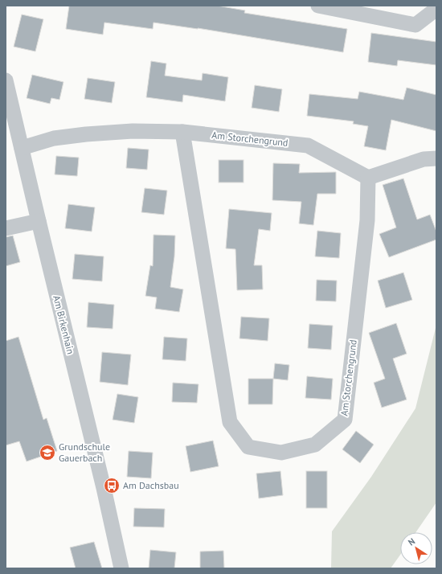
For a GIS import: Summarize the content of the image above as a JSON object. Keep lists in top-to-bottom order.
{
  "streets": {
    "street": ["Am Storchengrund", "Am Birkenhain"]
  },
  "crossings": [
    ["Am Storchengrund", "Am Birkenhain"]
  ],
  "places": {
    "school or university": ["Grundschule Gauerbach"],
    "bus stop": ["Am Dachsbau"]
  },
  "north": "top left"
}
